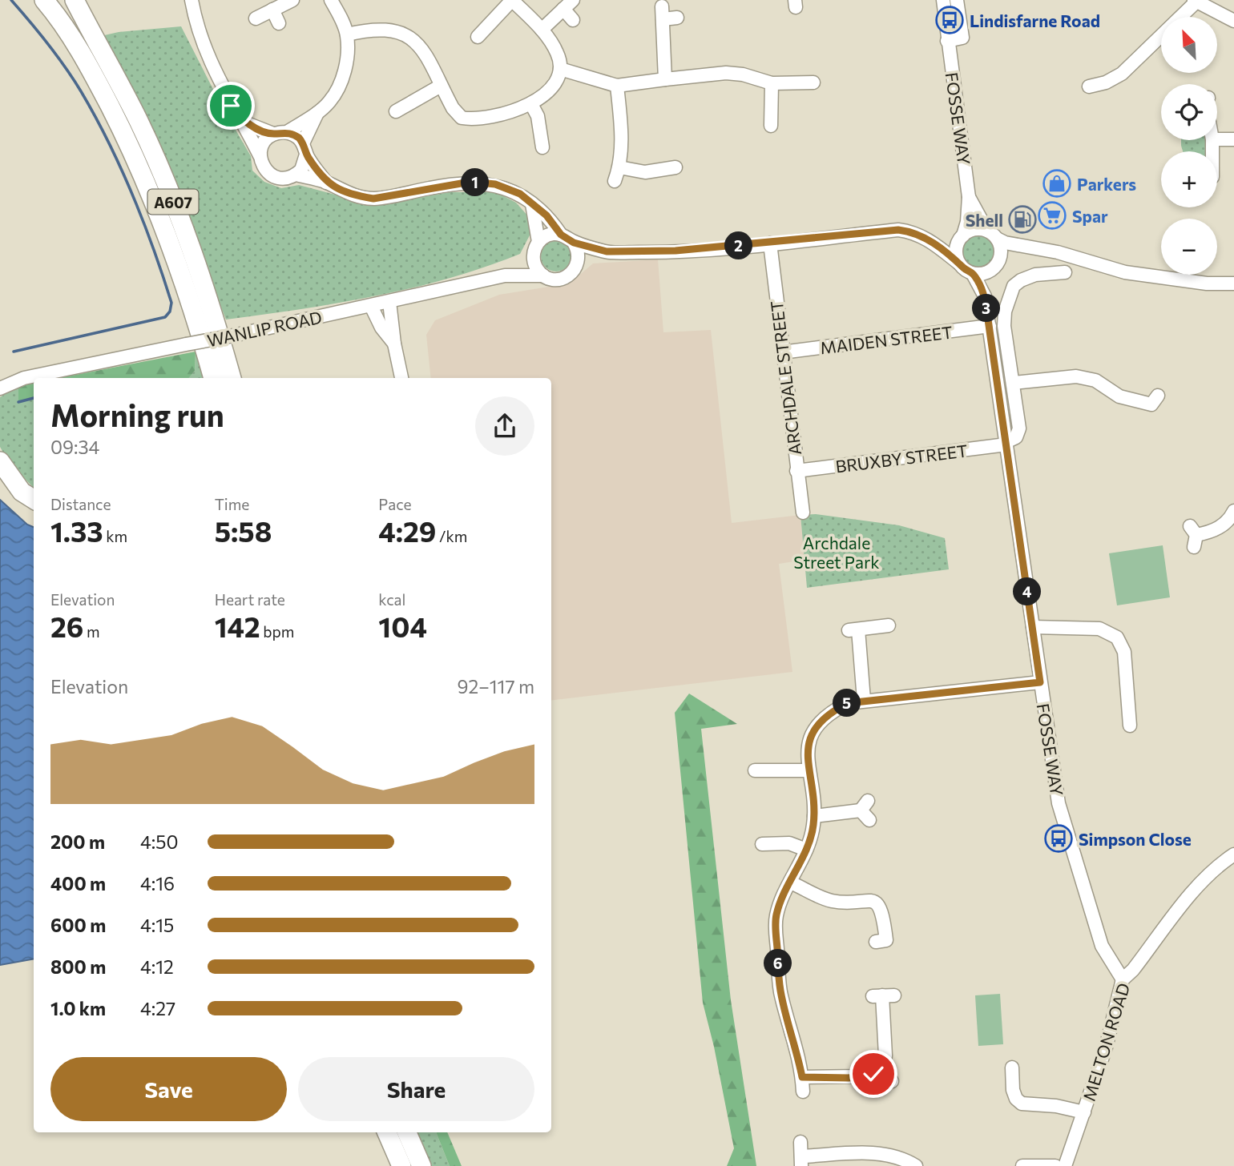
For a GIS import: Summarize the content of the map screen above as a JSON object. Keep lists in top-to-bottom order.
{
  "streets": {
    "highway": ["A607"],
    "street": [
      "FOSSE WAY",
      "WANLIP ROAD",
      "MAIDEN STREET",
      "ARCHDALE STREET",
      "BRUXBY STREET",
      "MELTON ROAD"
    ]
  },
  "crossings": [
    ["FOSSE WAY", "MAIDEN STREET"],
    ["FOSSE WAY", "BRUXBY STREET"],
    ["FOSSE WAY", "MELTON ROAD"],
    ["MAIDEN STREET", "ARCHDALE STREET"],
    ["ARCHDALE STREET", "BRUXBY STREET"]
  ],
  "parks": ["Archdale Street Park"],
  "places": {
    "bus stop": ["Lindisfarne Road", "Simpson Close"],
    "shop": ["Parkers"],
    "supermarket": ["Spar"],
    "fuel station": ["Shell"]
  },
  "north": "top left",
  "page": {
    "map_buttons": ["+", "−"],
    "pins": [
      "1",
      "2",
      "3",
      "4",
      "5",
      "6"
    ],
    "heading": ["Morning run", "09:34"],
    "stats": [
      ["Distance", "1.33 km"],
      ["Time", "5:58"],
      ["Pace", "4:29 /km"],
      ["Elevation", "26 m"],
      ["Heart rate", "142 bpm"],
      ["kcal", "104"]
    ],
    "chart": ["Elevation", "92–117 m"],
    "list": [
      {
        "name": "200 m",
        "note": "4:50"
      },
      {
        "name": "400 m",
        "note": "4:16"
      },
      {
        "name": "600 m",
        "note": "4:15"
      },
      {
        "name": "800 m",
        "note": "4:12"
      },
      {
        "name": "1.0 km",
        "note": "4:27"
      }
    ],
    "buttons": ["Save", "Share"]
  }
}
